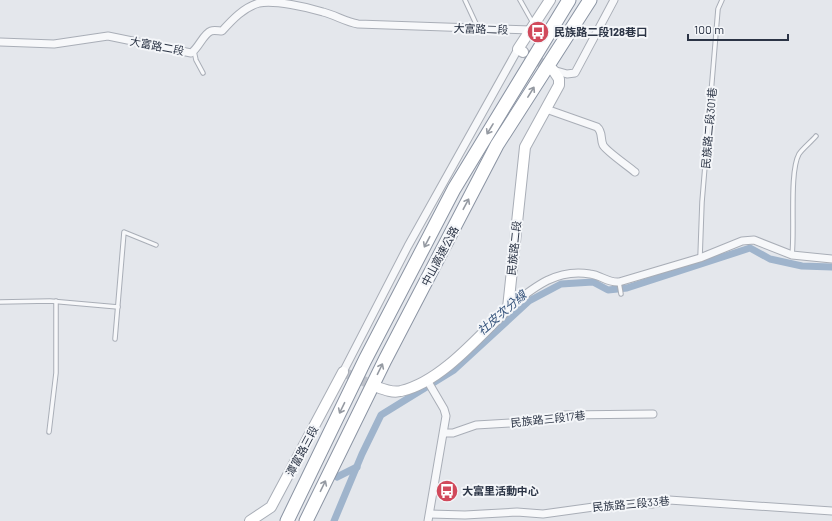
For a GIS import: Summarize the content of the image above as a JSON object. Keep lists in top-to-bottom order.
{
  "streets": {
    "highway": ["中山高速公路"],
    "street": [
      "大富路二段",
      "民族路二段",
      "民族路三段17巷",
      "潭富路三段",
      "民族路三段33巷"
    ],
    "lane": ["民族路二段301巷"]
  },
  "water": ["社皮次分線"],
  "places": {
    "bus stop": ["民族路二段128巷口", "大富里活動中心"]
  },
  "scale_bar": "100 m"
}
